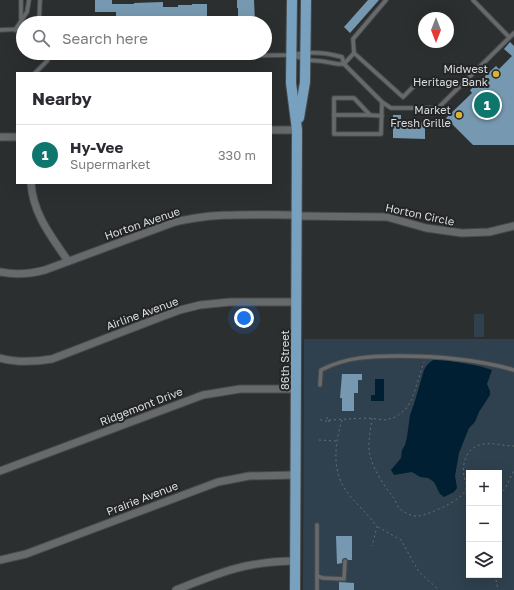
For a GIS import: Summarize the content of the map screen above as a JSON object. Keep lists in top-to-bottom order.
{
  "streets": {
    "main road": ["86th Street"],
    "street": [
      "Horton Circle",
      "Horton Avenue",
      "Airline Avenue",
      "Ridgemont Drive",
      "Prairie Avenue"
    ]
  },
  "crossings": [
    ["Horton Circle", "Horton Avenue"],
    ["Horton Circle", "86th Street"],
    ["Horton Avenue", "86th Street"],
    ["Airline Avenue", "86th Street"],
    ["86th Street", "Ridgemont Drive"],
    ["86th Street", "Prairie Avenue"]
  ],
  "places": ["Midwest Heritage Bank", "Market Fresh Grille"],
  "north": "bottom",
  "page": {
    "search": "Search here",
    "heading": "Nearby",
    "pins": "1",
    "list": [
      {
        "mark": "1",
        "name": "Hy-Vee",
        "note": "Supermarket",
        "value": "330 m"
      }
    ],
    "map_buttons": ["+", "−"]
  }
}
